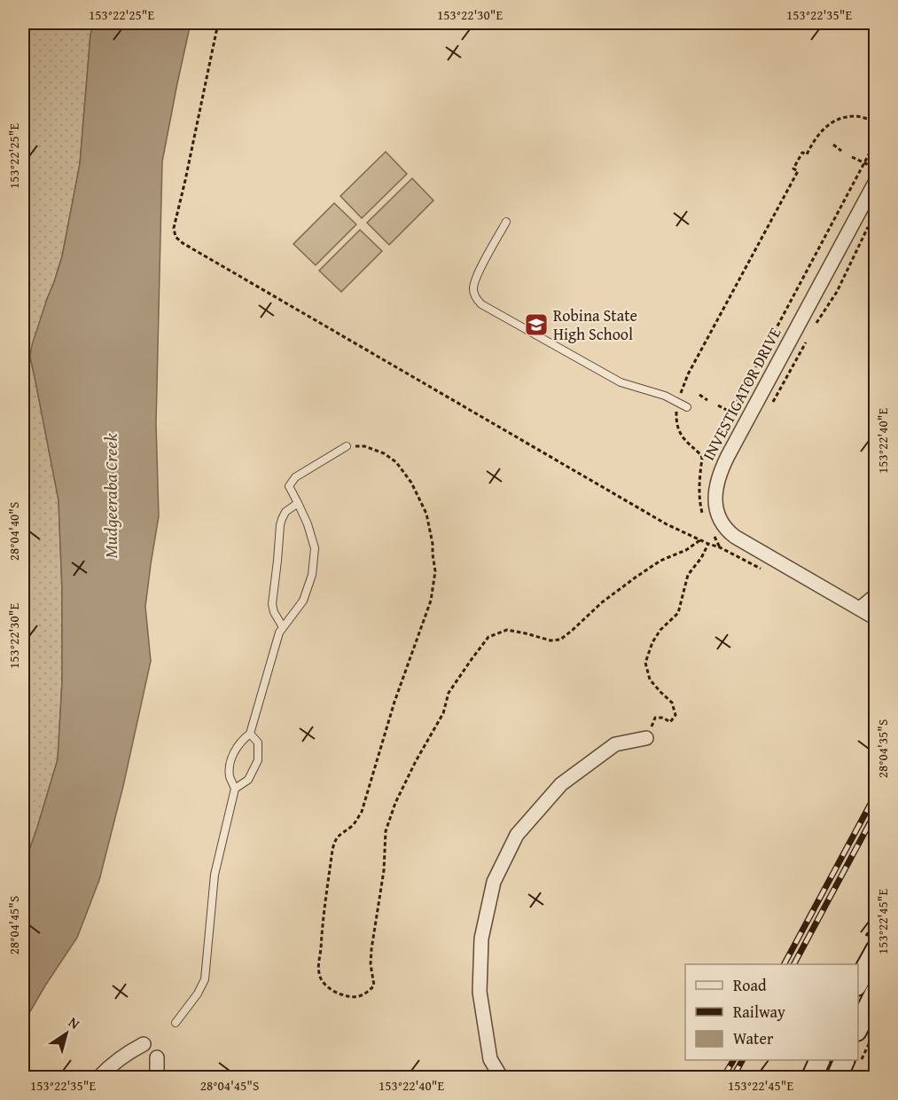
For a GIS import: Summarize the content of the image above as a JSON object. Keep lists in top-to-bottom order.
{
  "streets": {
    "street": ["INVESTIGATOR DRIVE"]
  },
  "water": ["Mudgeeraba Creek"],
  "places": {
    "school or university": ["Robina State High School"]
  },
  "legend": ["Road", "Railway", "Water"],
  "north": "top right",
  "coordinates": [
    "153°22'25\"E",
    "153°22'30\"E",
    "153°22'35\"E",
    "153°22'40\"E",
    "28°04'40\"S",
    "28°04'35\"S",
    "153°22'45\"E",
    "28°04'45\"S"
  ]
}
